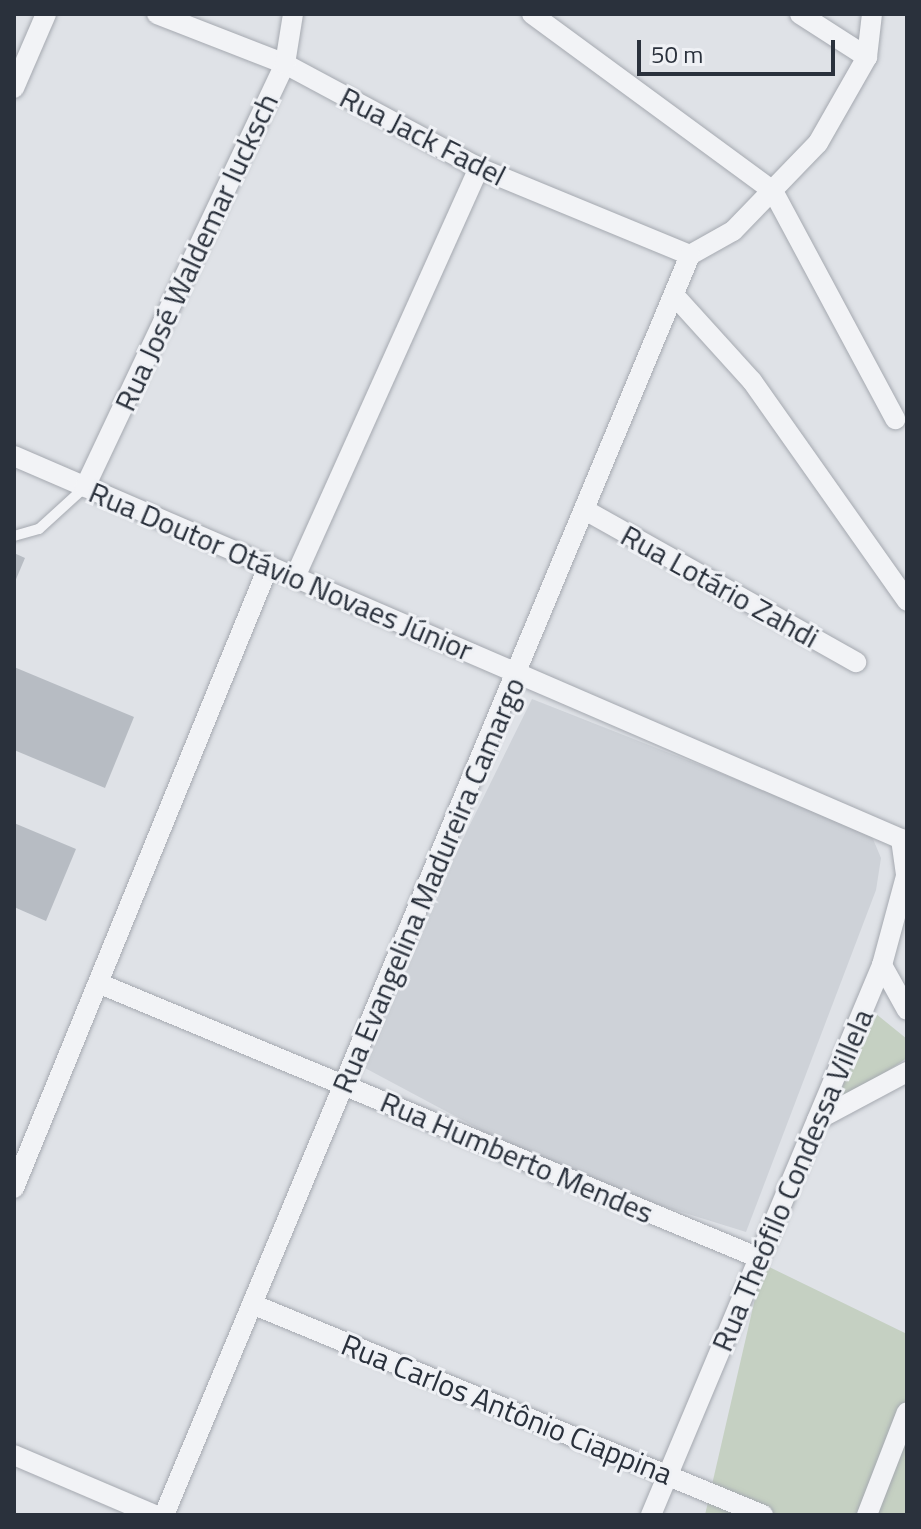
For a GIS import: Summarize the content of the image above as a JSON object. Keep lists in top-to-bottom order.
{
  "streets": {
    "street": [
      "Rua Jack Fadel",
      "Rua José Waldemar Iucksch",
      "Rua Doutor Otávio Novaes Júnior",
      "Rua Lotário Zahdi",
      "Rua Evangelina Madureira Camargo",
      "Rua Humberto Mendes",
      "Rua Theófilo Condessa Villela",
      "Rua Carlos Antônio Ciappina"
    ]
  },
  "crossings": [
    ["Rua Jack Fadel", "Rua José Waldemar Iucksch"],
    ["Rua Jack Fadel", "Rua Evangelina Madureira Camargo"],
    ["Rua José Waldemar Iucksch", "Rua Doutor Otávio Novaes Júnior"],
    ["Rua Doutor Otávio Novaes Júnior", "Rua Evangelina Madureira Camargo"],
    ["Rua Doutor Otávio Novaes Júnior", "Rua Theófilo Condessa Villela"],
    ["Rua Lotário Zahdi", "Rua Evangelina Madureira Camargo"],
    ["Rua Evangelina Madureira Camargo", "Rua Humberto Mendes"],
    ["Rua Evangelina Madureira Camargo", "Rua Carlos Antônio Ciappina"],
    ["Rua Humberto Mendes", "Rua Theófilo Condessa Villela"],
    ["Rua Theófilo Condessa Villela", "Rua Carlos Antônio Ciappina"]
  ],
  "scale_bar": "50 m"
}
